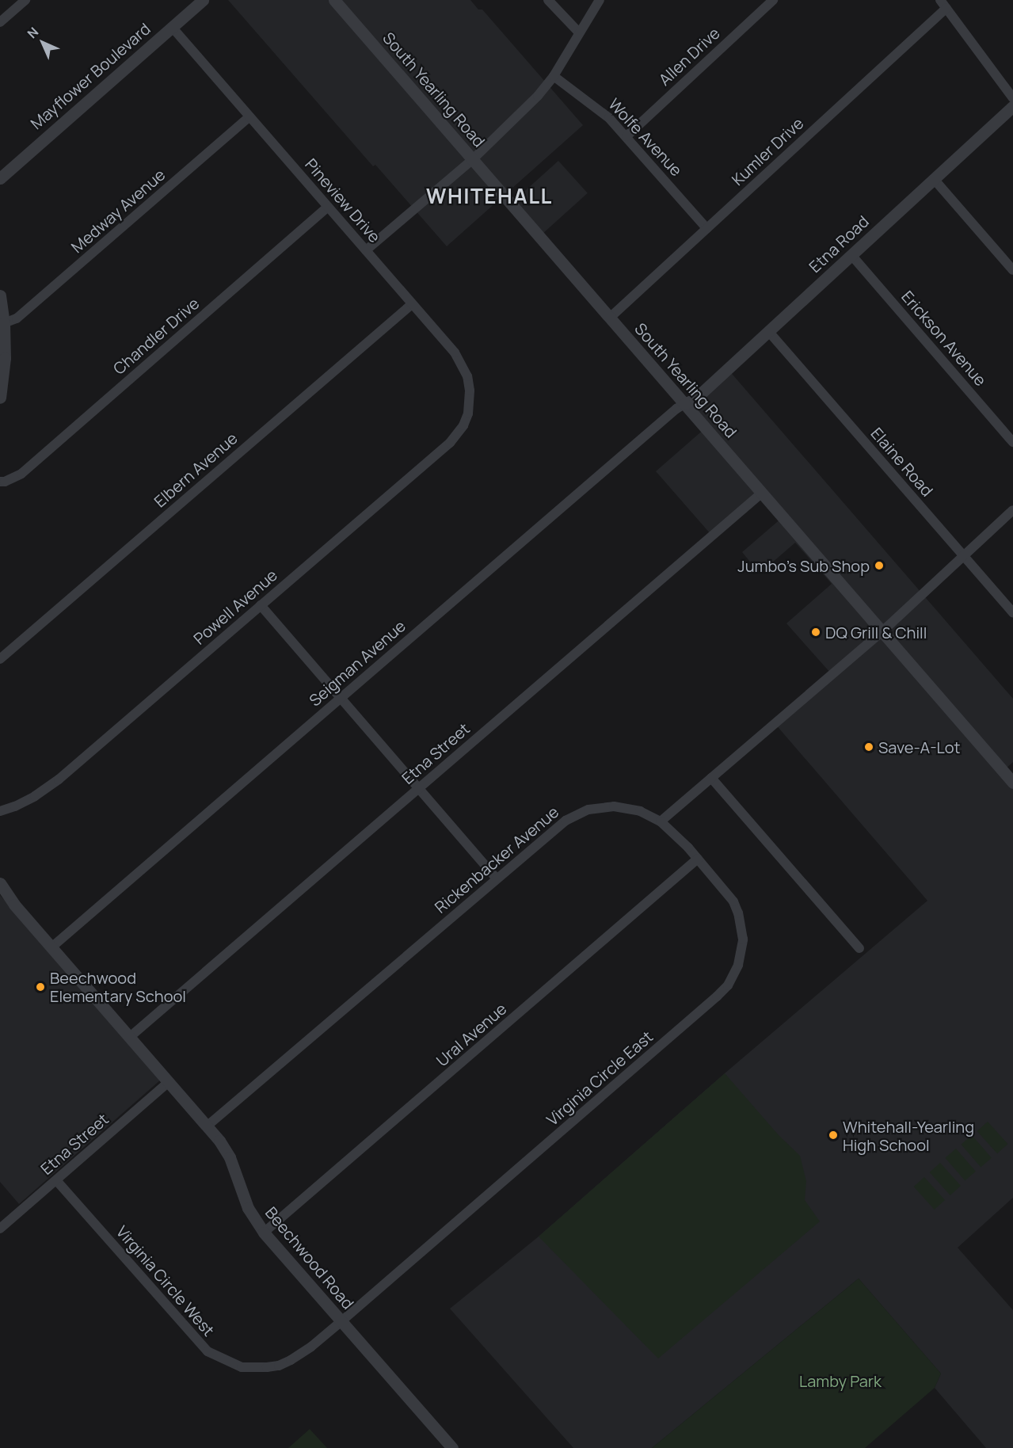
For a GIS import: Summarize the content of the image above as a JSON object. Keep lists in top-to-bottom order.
{
  "streets": {
    "street": [
      "Allen Drive",
      "Mayflower Boulevard",
      "South Yearling Road",
      "Wolfe Avenue",
      "Kumler Drive",
      "Pineview Drive",
      "Medway Avenue",
      "Etna Road",
      "Chandler Drive",
      "Erickson Avenue",
      "Elaine Road",
      "Elbern Avenue",
      "Powell Avenue",
      "Seigman Avenue",
      "Etna Street",
      "Rickenbacker Avenue",
      "Ural Avenue",
      "Virginia Circle East",
      "Beechwood Road",
      "Virginia Circle West"
    ]
  },
  "crossings": [
    ["Allen Drive", "Wolfe Avenue"],
    ["Mayflower Boulevard", "Pineview Drive"],
    ["South Yearling Road", "Kumler Drive"],
    ["South Yearling Road", "Etna Road"],
    ["South Yearling Road", "Seigman Avenue"],
    ["South Yearling Road", "Etna Street"],
    ["Wolfe Avenue", "Kumler Drive"],
    ["Pineview Drive", "Medway Avenue"],
    ["Pineview Drive", "Chandler Drive"],
    ["Pineview Drive", "Elbern Avenue"],
    ["Pineview Drive", "Powell Avenue"],
    ["Etna Road", "Erickson Avenue"],
    ["Etna Road", "Elaine Road"],
    ["Etna Road", "Seigman Avenue"],
    ["Seigman Avenue", "Beechwood Road"],
    ["Etna Street", "Beechwood Road"],
    ["Etna Street", "Virginia Circle West"],
    ["Rickenbacker Avenue", "Virginia Circle East"],
    ["Rickenbacker Avenue", "Beechwood Road"],
    ["Ural Avenue", "Virginia Circle East"],
    ["Ural Avenue", "Beechwood Road"],
    ["Virginia Circle East", "Beechwood Road"],
    ["Virginia Circle East", "Virginia Circle West"],
    ["Beechwood Road", "Virginia Circle West"]
  ],
  "districts": ["WHITEHALL"],
  "parks": ["Lamby Park"],
  "places": [
    "Jumbo's Sub Shop",
    "DQ Grill & Chill",
    "Save-A-Lot",
    "Beechwood Elementary School",
    "Whitehall-Yearling High School"
  ],
  "north": "top left"
}
